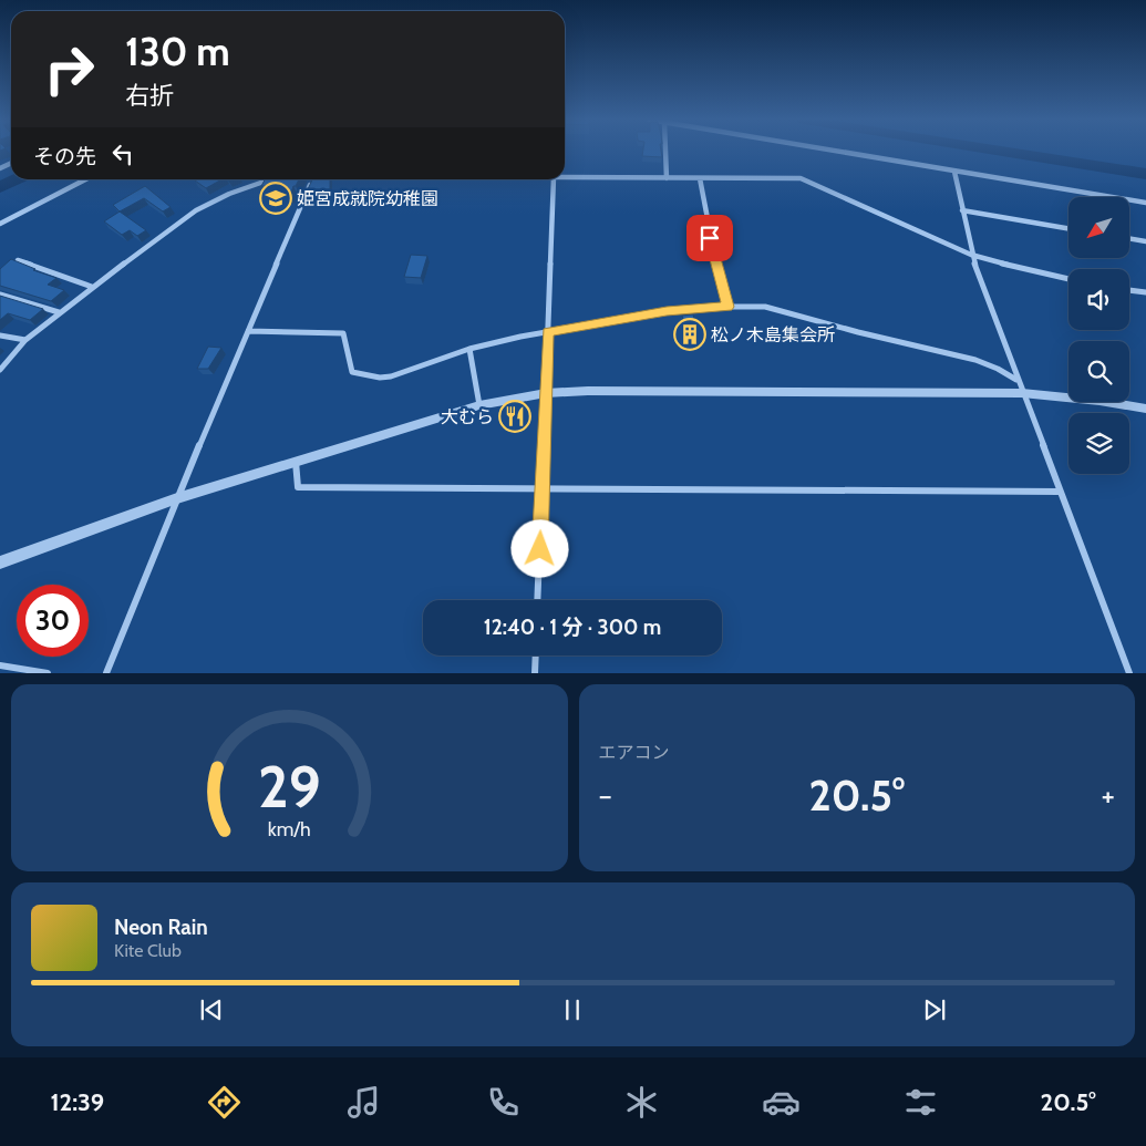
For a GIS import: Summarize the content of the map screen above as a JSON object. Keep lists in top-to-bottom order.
{
  "places": {
    "school or university": ["姫宮成就院幼稚園"],
    "building": ["松ノ木島集会所"],
    "restaurant": ["大むら"]
  },
  "north": "bottom left",
  "page": {
    "turn": ["130 m", "右折"],
    "then": "その先",
    "limit": "30",
    "trip": "12:40 · 1 分 · 300 m",
    "tile": "エアコン",
    "heat": ["−", "20.5°", "+"],
    "song": ["Neon Rain", "Kite Club"],
    "tabs": ["12:39", "20.5°"],
    "gauge": ["29", "km/h"]
  }
}
